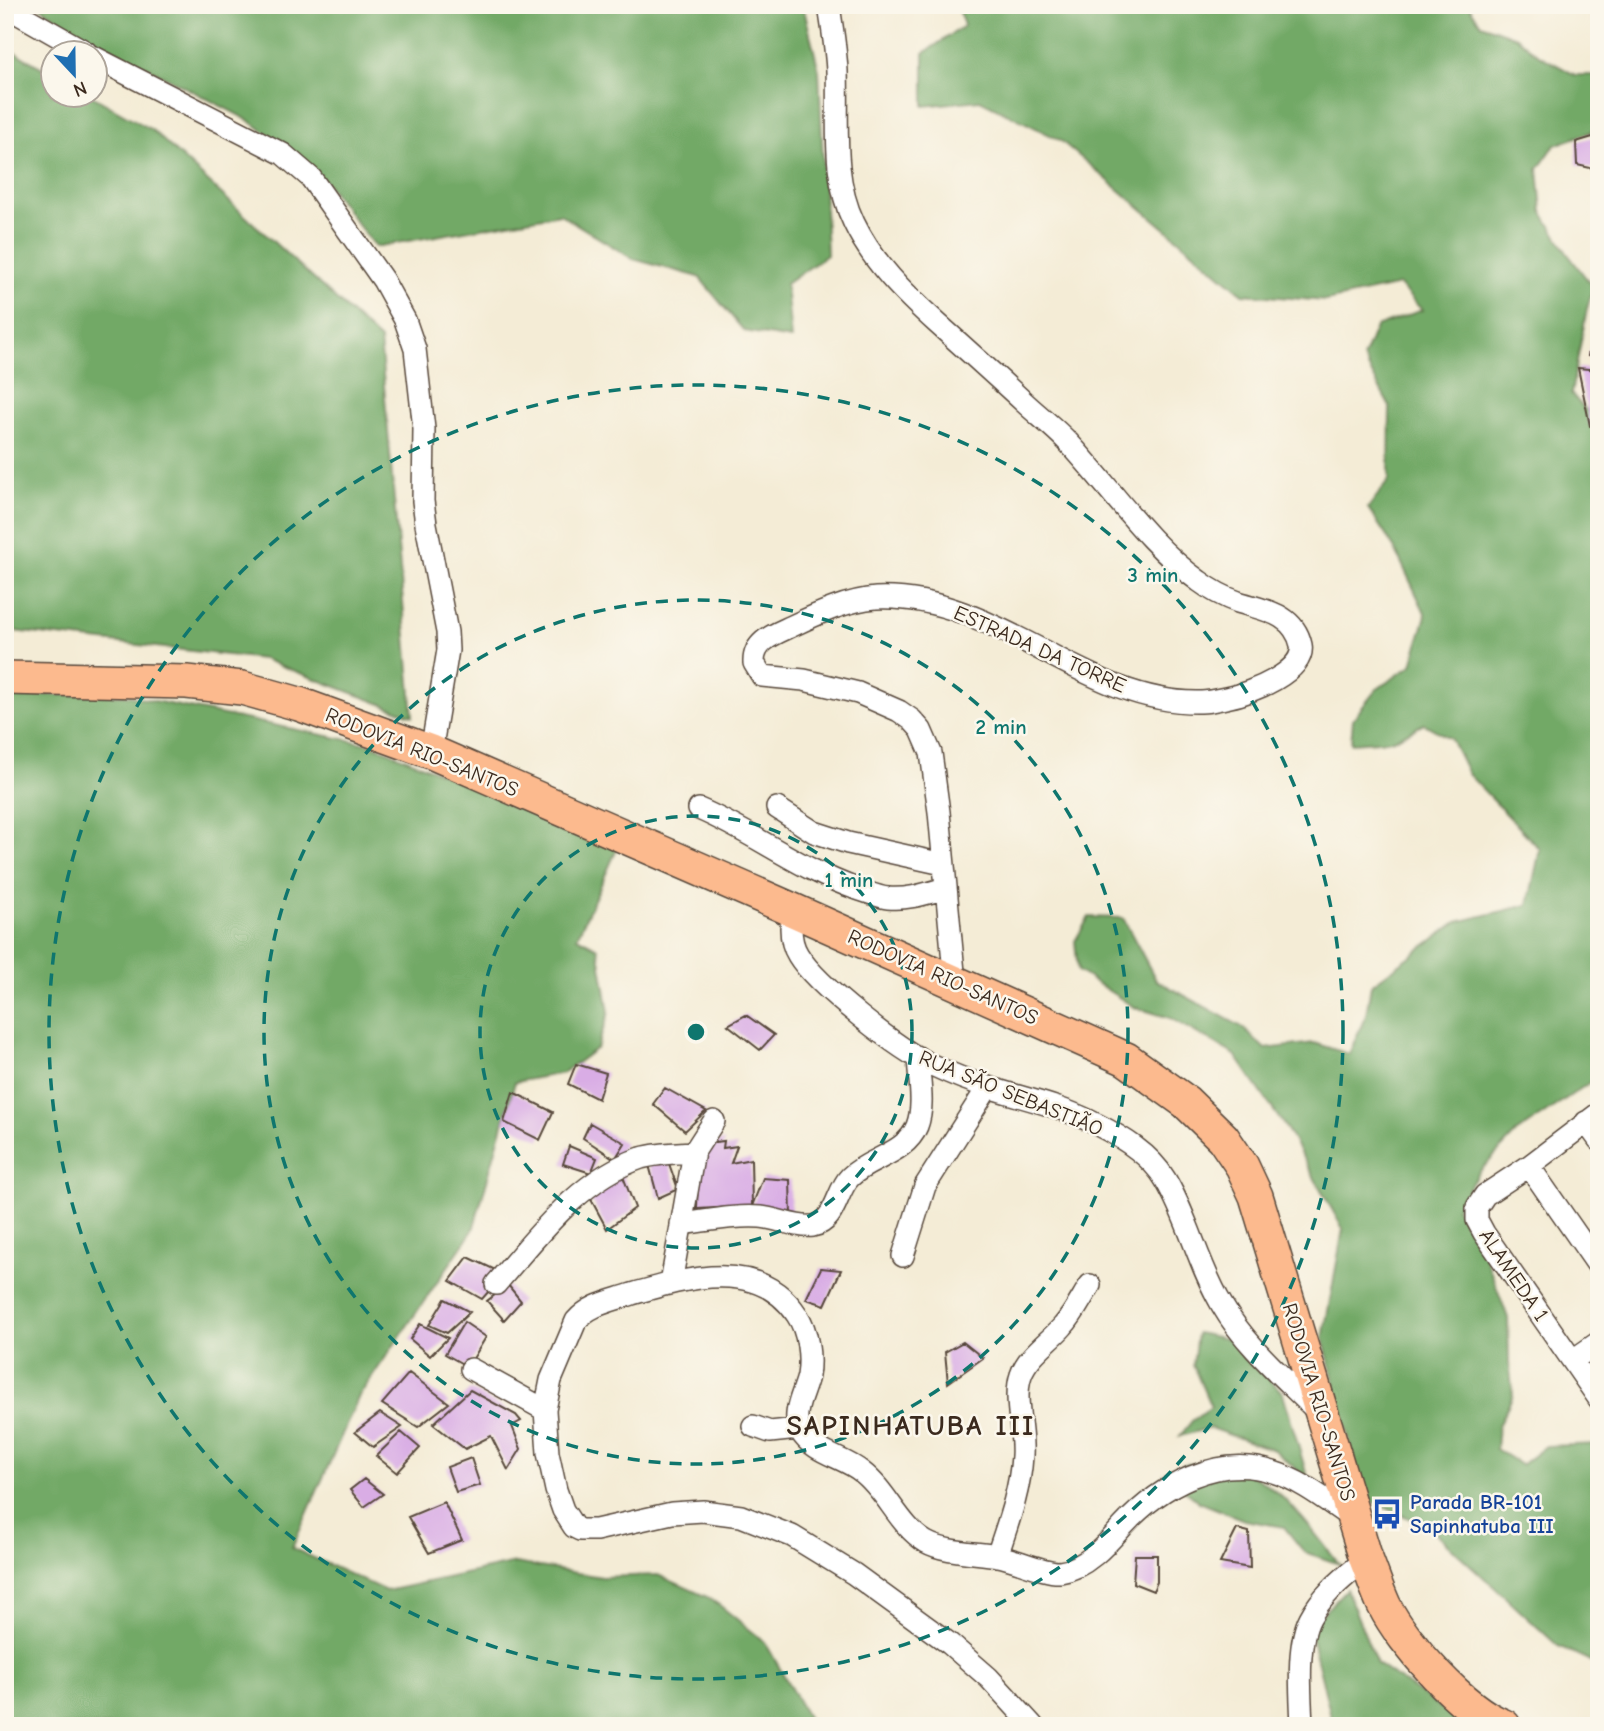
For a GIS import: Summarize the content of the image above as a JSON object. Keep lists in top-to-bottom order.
{
  "streets": {
    "highway": ["RODOVIA RIO-SANTOS"],
    "street": ["ESTRADA DA TORRE", "RUA SÃO SEBASTIÃO", "ALAMEDA 1"]
  },
  "crossings": [
    ["ESTRADA DA TORRE", "RODOVIA RIO-SANTOS"],
    ["RODOVIA RIO-SANTOS", "RUA SÃO SEBASTIÃO"]
  ],
  "districts": ["SAPINHATUBA III"],
  "places": {
    "bus stop": ["Parada BR-101 Sapinhatuba III"]
  },
  "north": "bottom",
  "rings": ["3 min", "2 min", "1 min"]
}
